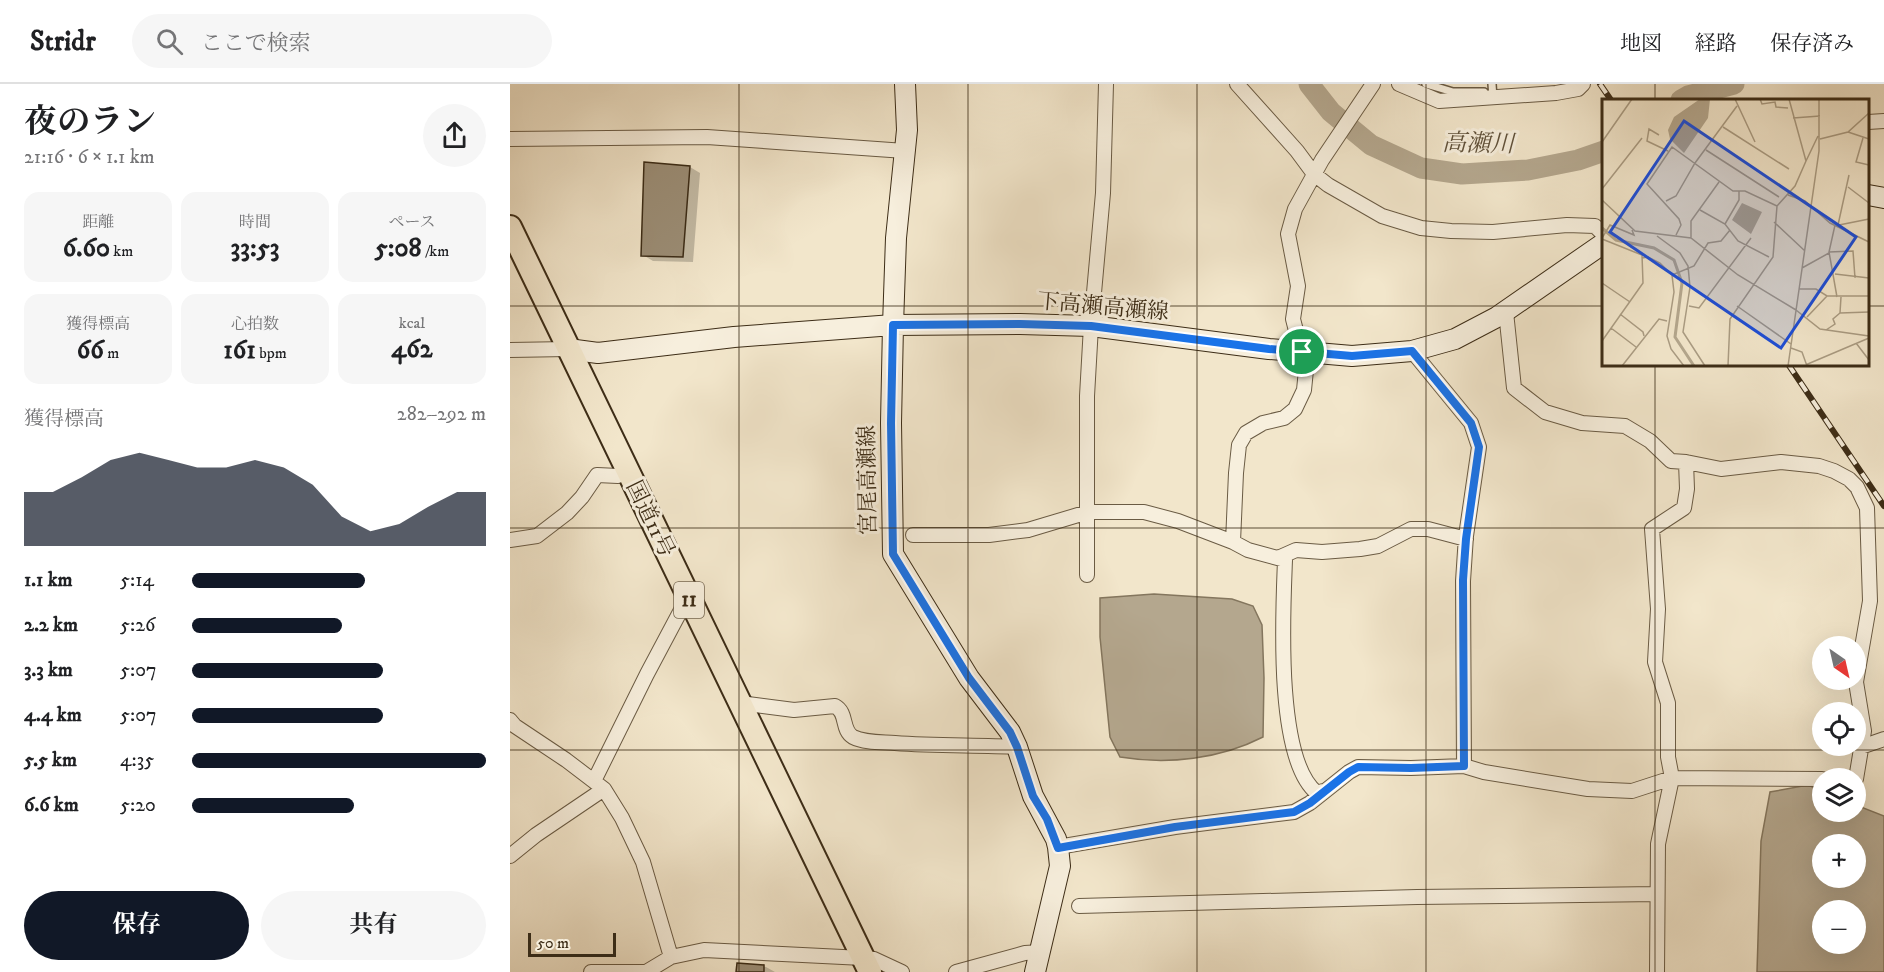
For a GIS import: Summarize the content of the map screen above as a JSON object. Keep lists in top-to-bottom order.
{
  "streets": {
    "highway": ["国道11号", "11"],
    "main road": ["下高瀬高瀬線", "宮尾高瀬線"]
  },
  "crossings": [
    ["下高瀬高瀬線", "宮尾高瀬線"],
    ["下高瀬高瀬線", "国道11号"]
  ],
  "water": ["高瀬川"],
  "scale_bar": "50 m",
  "north": "bottom right",
  "page": {
    "header": "Stridr",
    "search": "ここで検索",
    "nav": ["地図", "経路", "保存済み"],
    "heading": ["夜のラン", "21:16 · 6 × 1.1 km"],
    "stats": [
      ["距離", "6.60 km"],
      ["時間", "33:53"],
      ["ペース", "5:08 /km"],
      ["獲得標高", "66 m"],
      ["心拍数", "161 bpm"],
      ["kcal", "462"]
    ],
    "chart": ["獲得標高", "282–292 m"],
    "list": [
      {
        "name": "1.1 km",
        "note": "5:14"
      },
      {
        "name": "2.2 km",
        "note": "5:26"
      },
      {
        "name": "3.3 km",
        "note": "5:07"
      },
      {
        "name": "4.4 km",
        "note": "5:07"
      },
      {
        "name": "5.5 km",
        "note": "4:35"
      },
      {
        "name": "6.6 km",
        "note": "5:20"
      }
    ],
    "map_buttons": ["+", "−"],
    "buttons": ["保存", "共有"],
    "scale": "50 m"
  }
}
